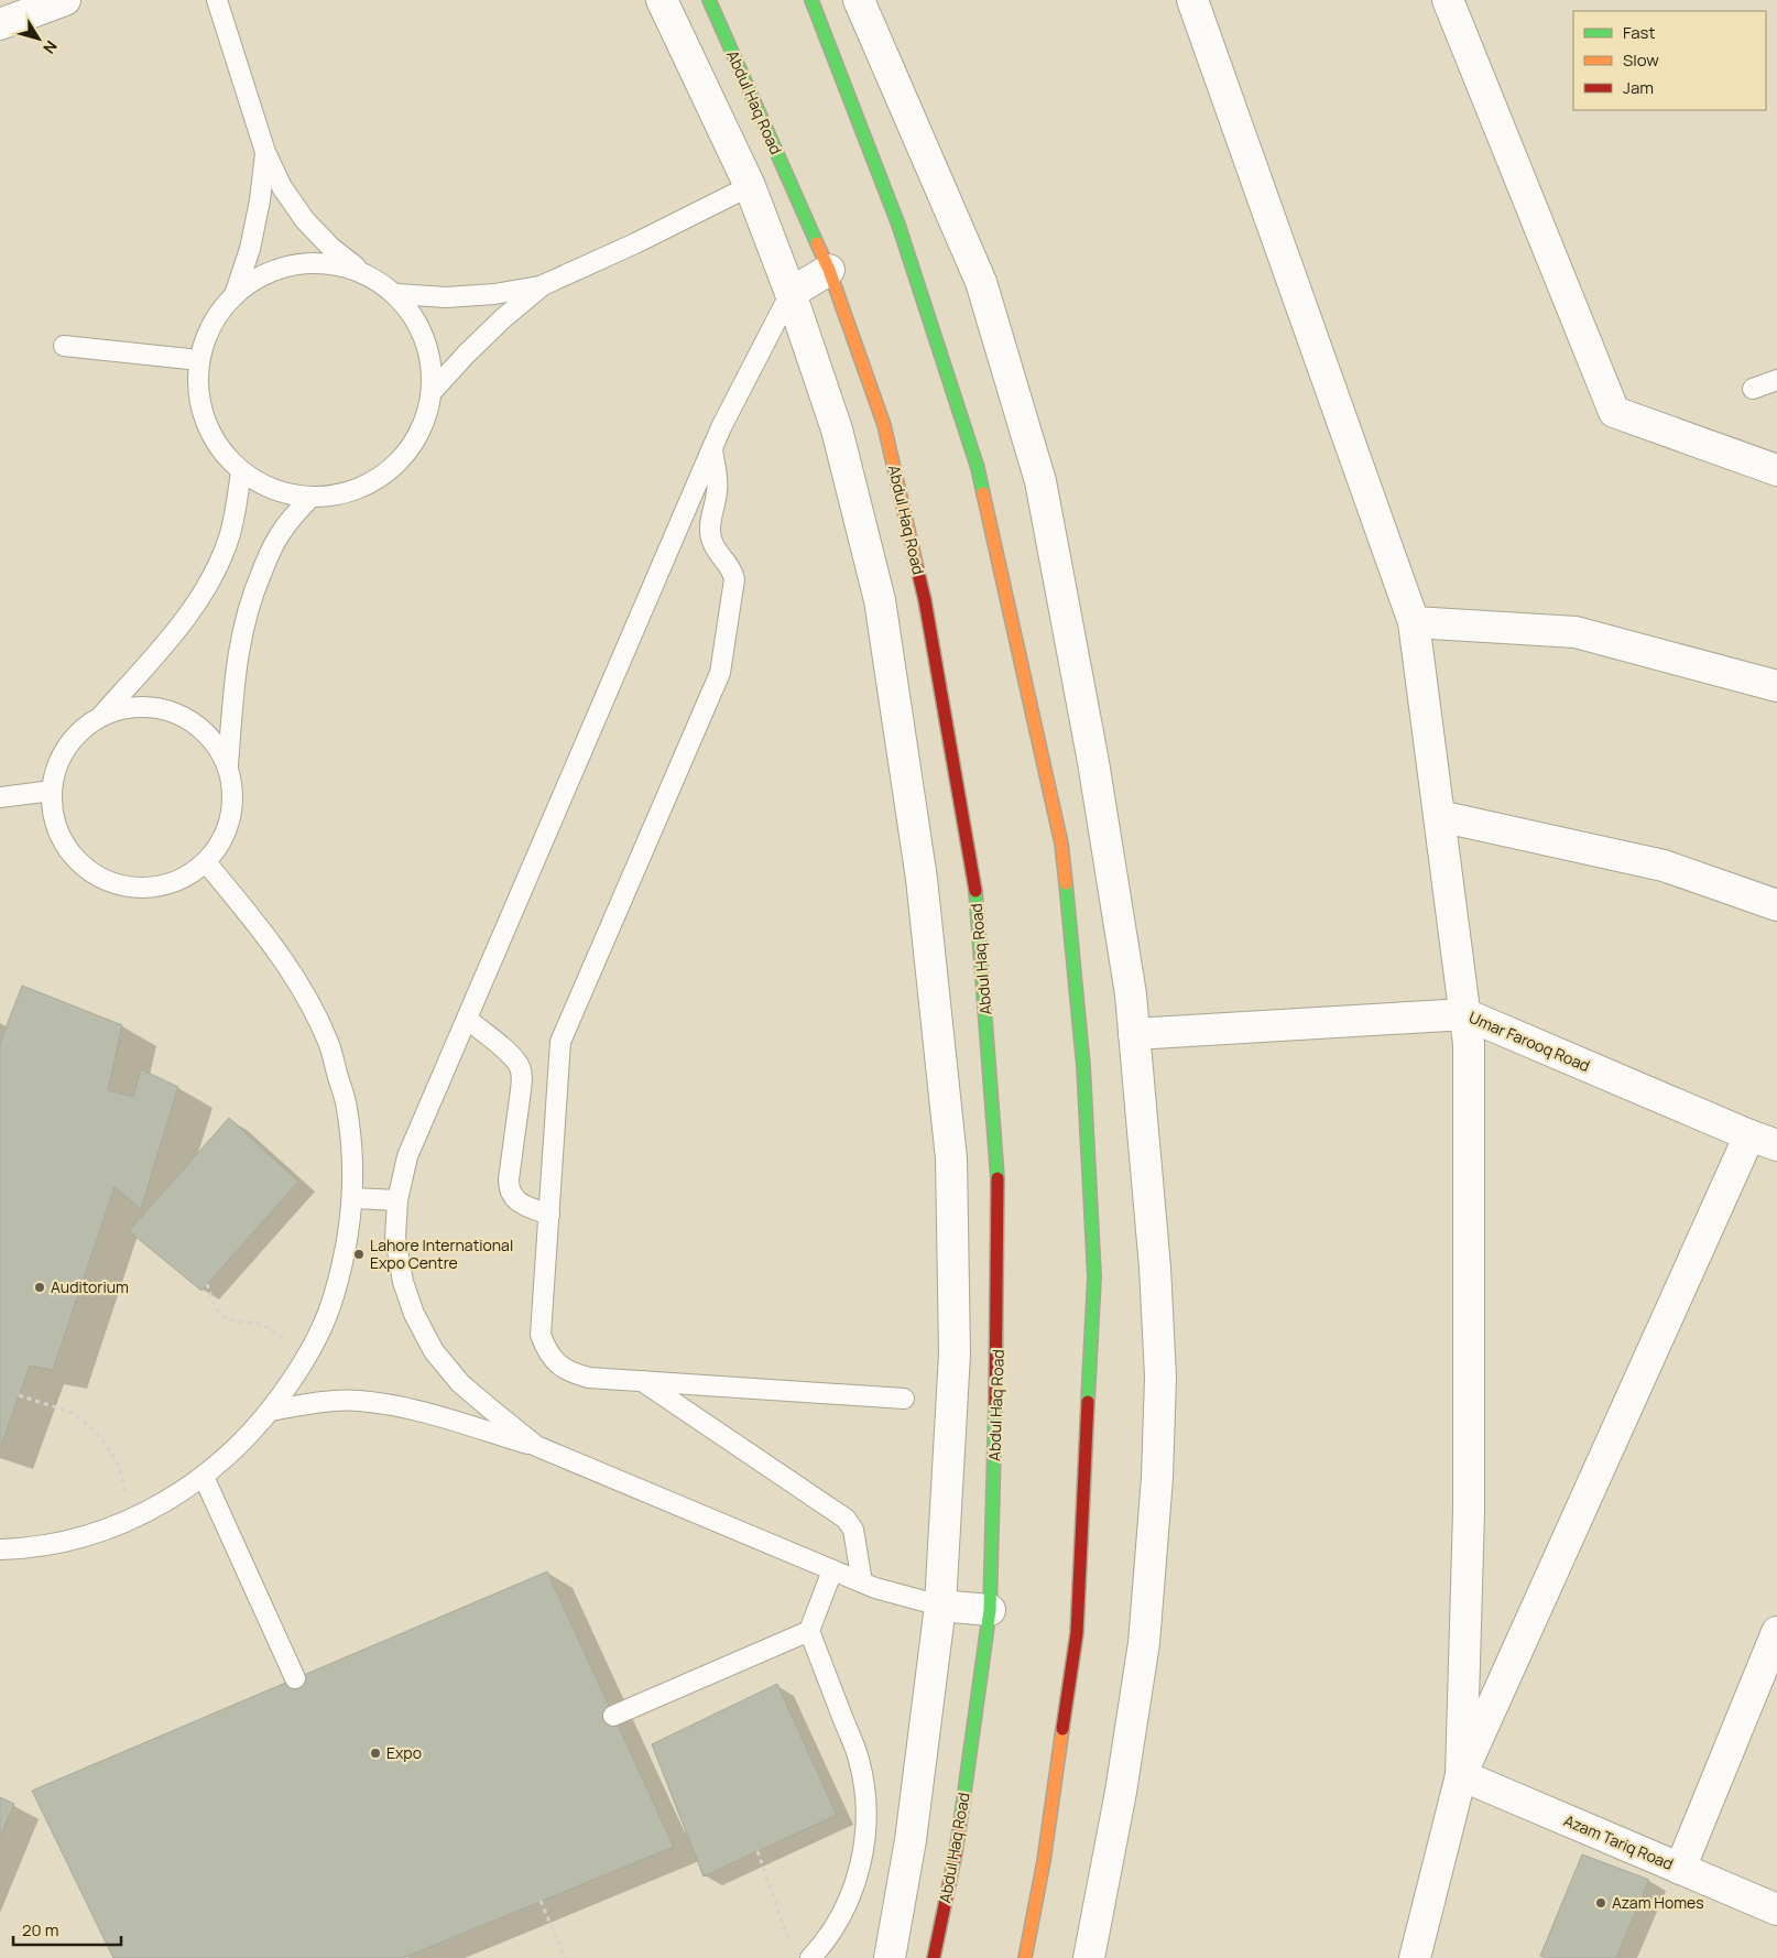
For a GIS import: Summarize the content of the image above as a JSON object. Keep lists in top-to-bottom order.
{
  "streets": {
    "main road": ["Abdul Haq Road"],
    "street": ["Umar Farooq Road", "Azam Tariq Road"]
  },
  "places": [
    "Lahore International Expo Centre",
    "Auditorium",
    "Expo",
    "Azam Homes"
  ],
  "legend": ["Fast", "Slow", "Jam"],
  "scale_bar": "20 m",
  "north": "bottom right"
}
